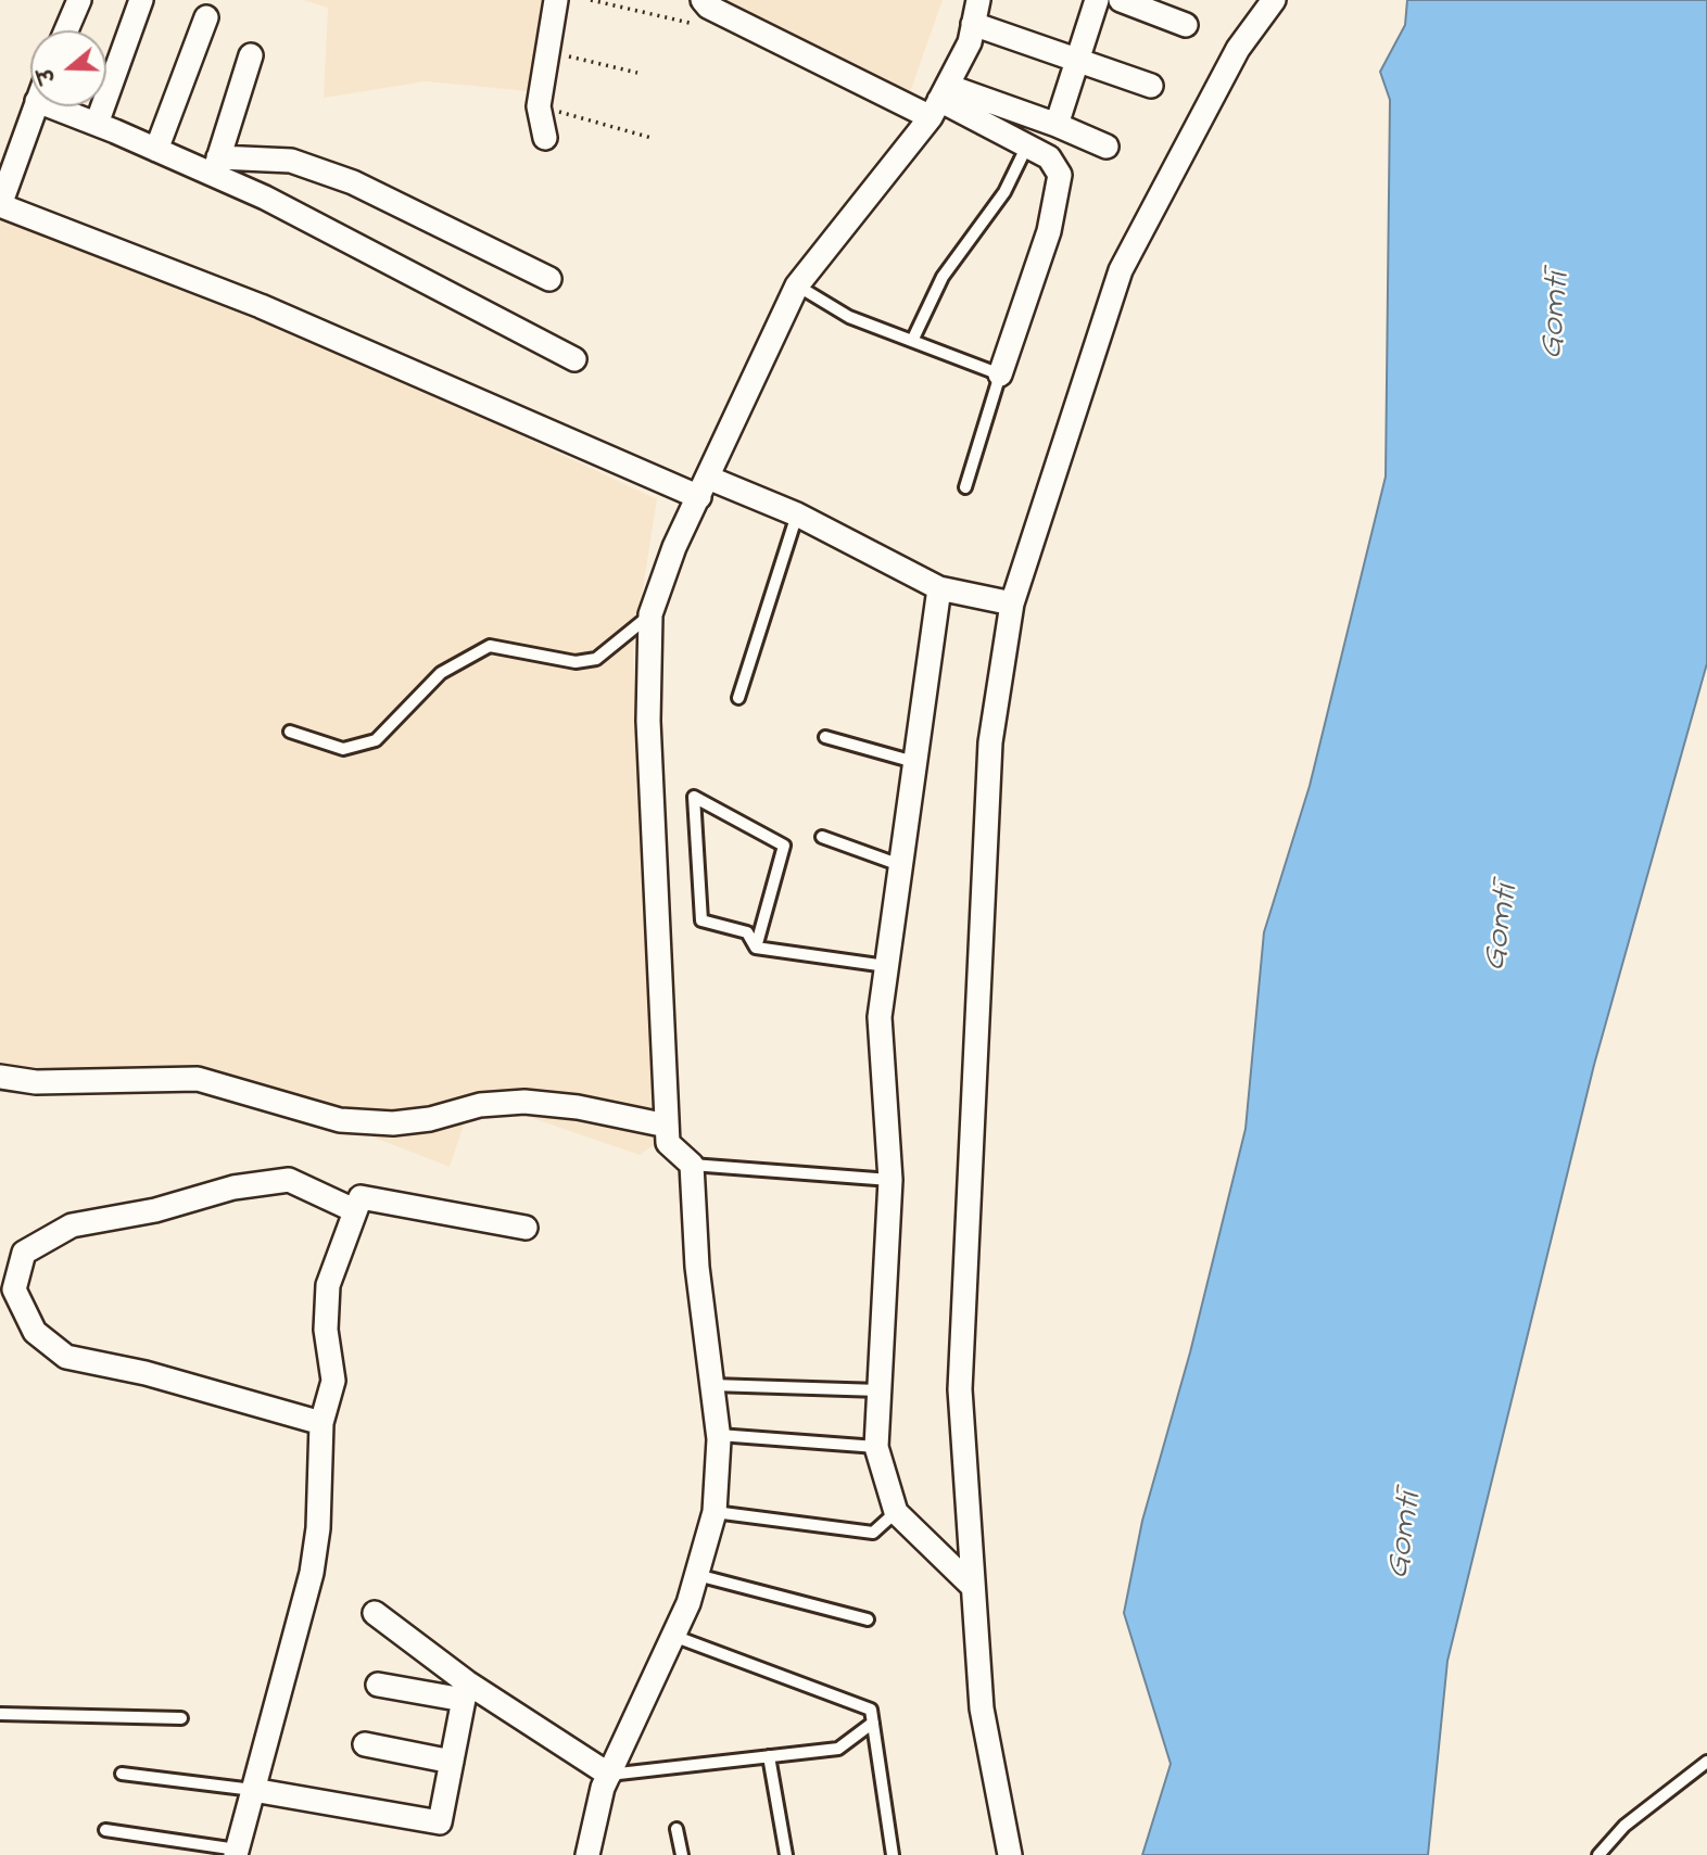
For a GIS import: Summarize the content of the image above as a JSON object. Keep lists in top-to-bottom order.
{
  "water": ["Gomtī"],
  "north": "left"
}
